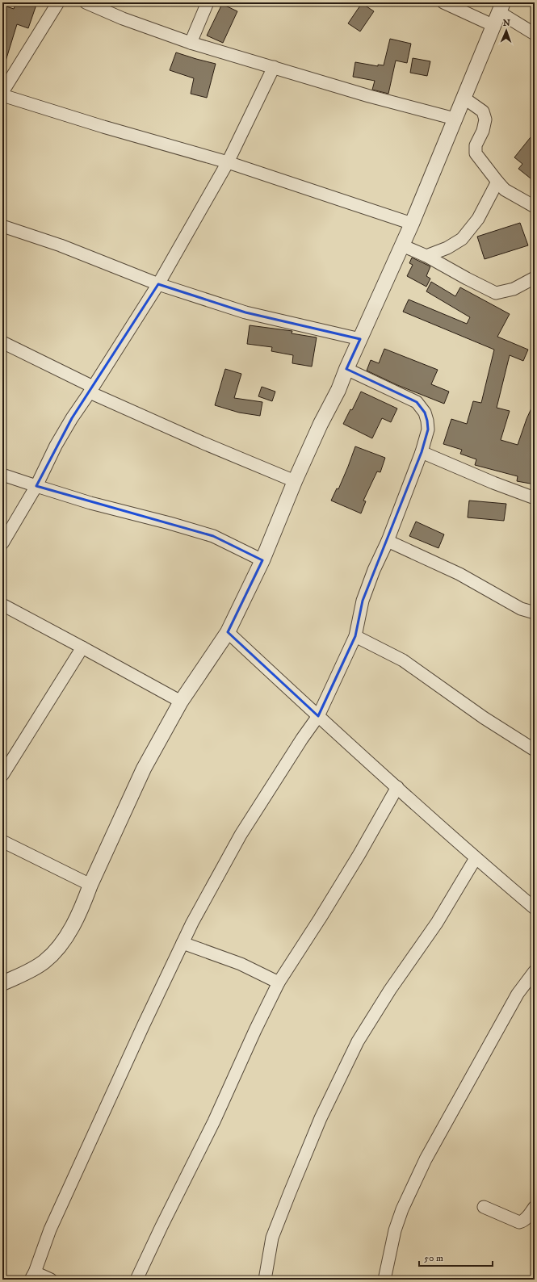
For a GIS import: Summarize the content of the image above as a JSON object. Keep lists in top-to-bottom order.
{
  "scale_bar": "50 m",
  "north": "top"
}
